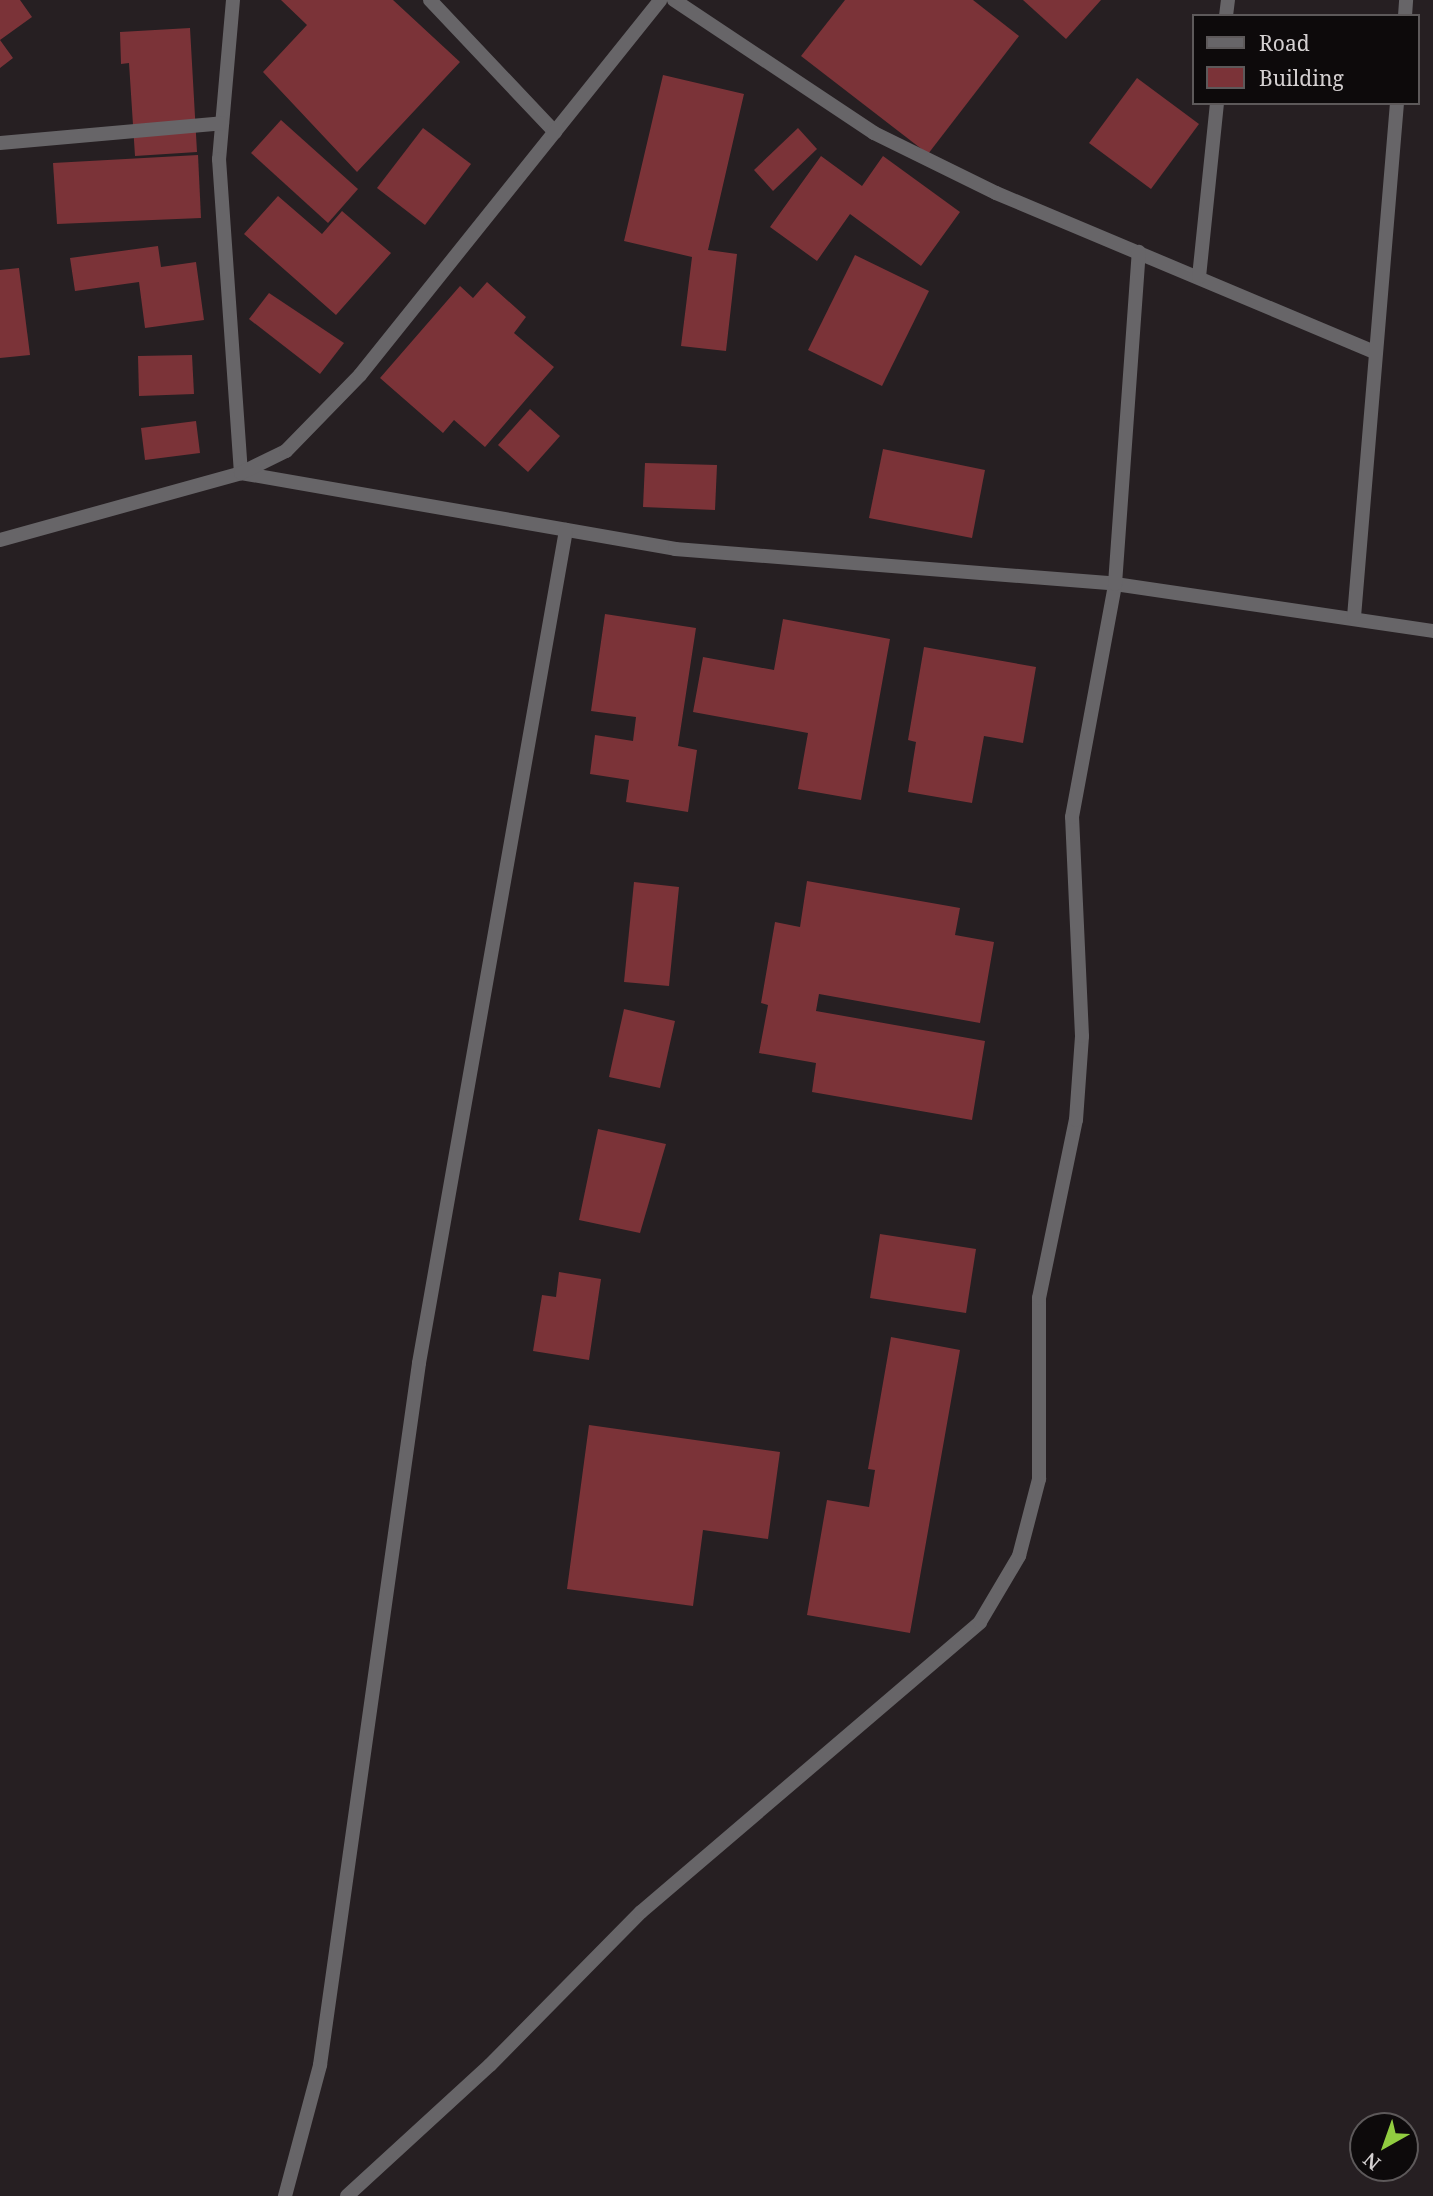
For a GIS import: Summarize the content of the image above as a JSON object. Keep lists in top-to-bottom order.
{
  "legend": ["Road", "Building"],
  "north": "bottom left"
}
